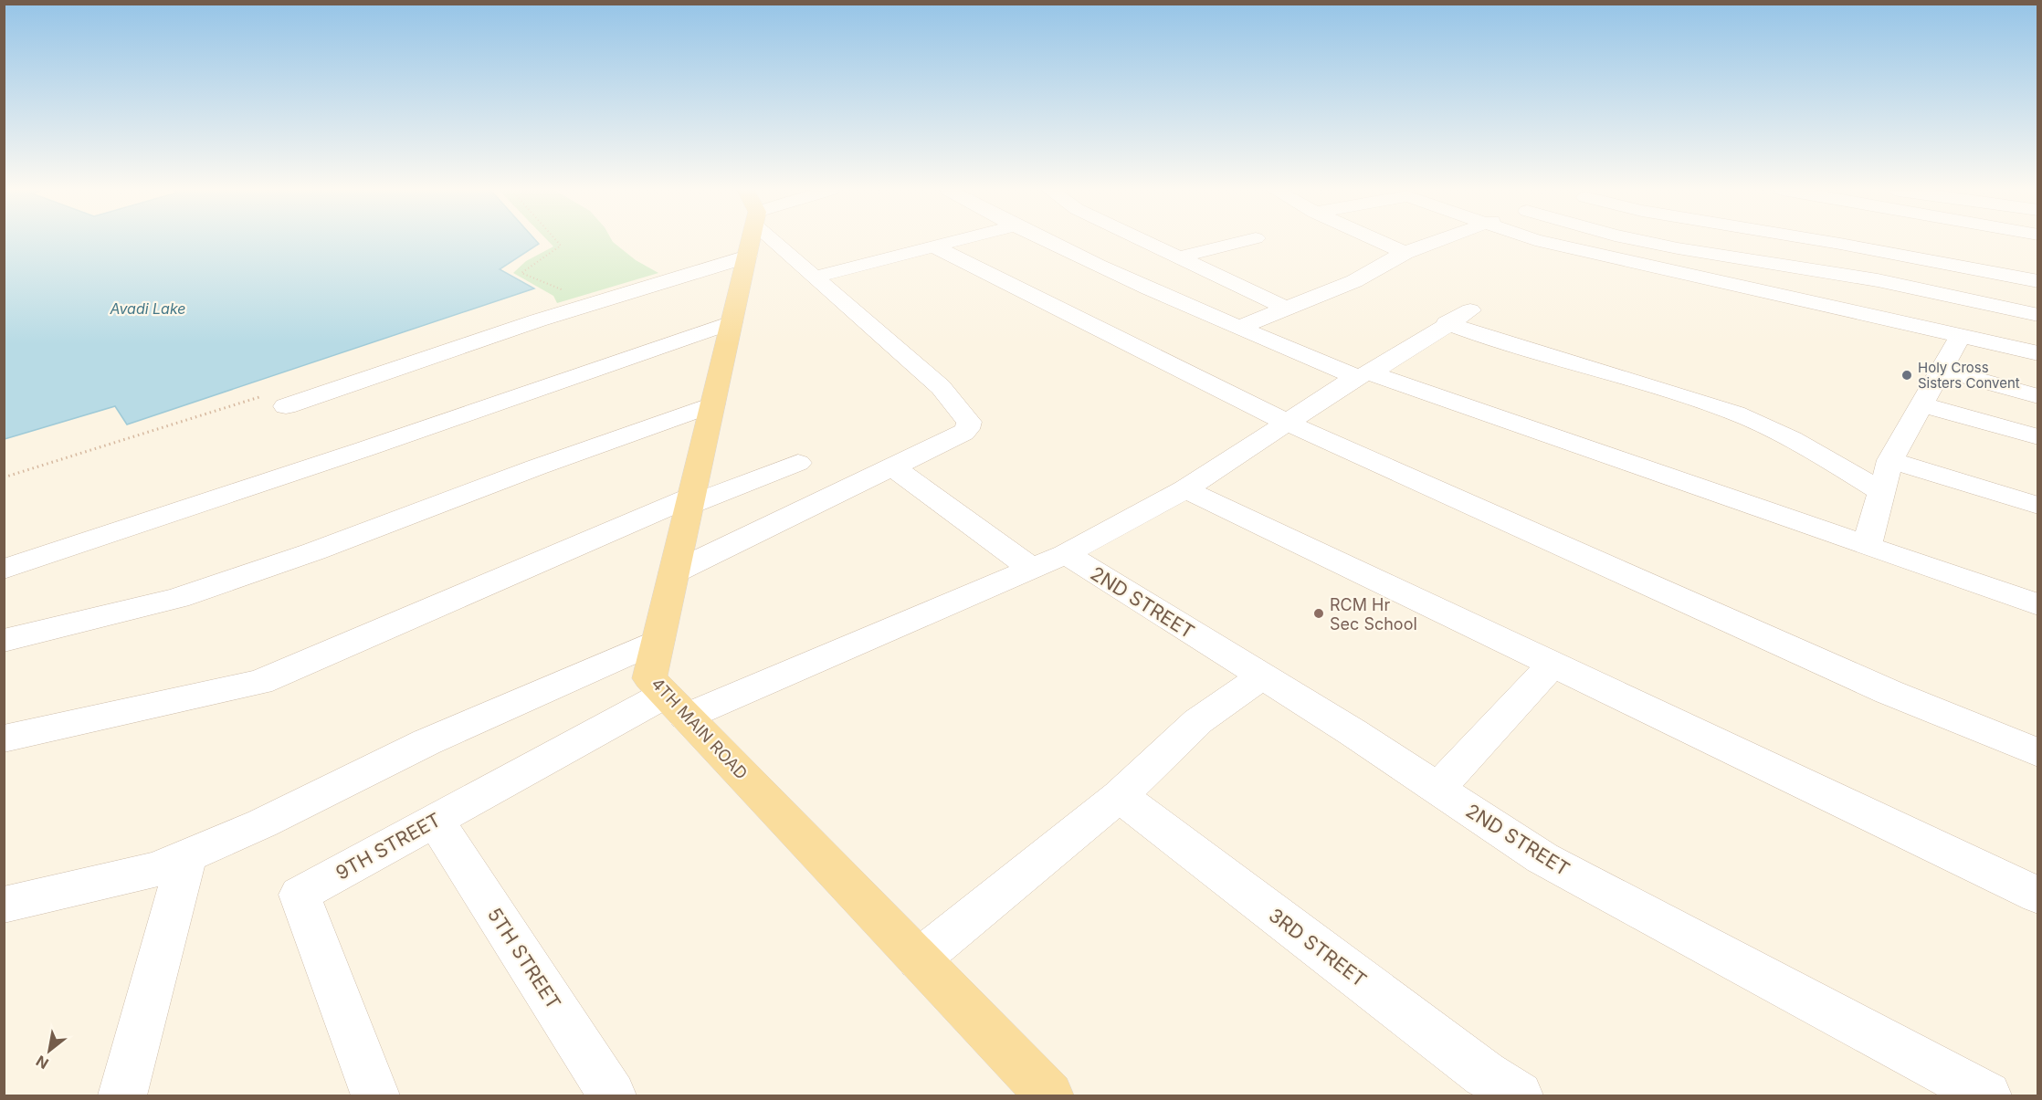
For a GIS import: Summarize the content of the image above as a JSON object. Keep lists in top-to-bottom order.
{
  "streets": {
    "main road": ["4TH MAIN ROAD"],
    "street": [
      "2ND STREET",
      "9TH STREET",
      "3RD STREET",
      "5TH STREET"
    ]
  },
  "crossings": [
    ["2ND STREET", "9TH STREET"],
    ["4TH MAIN ROAD", "9TH STREET"],
    ["9TH STREET", "5TH STREET"]
  ],
  "water": ["Avadi Lake"],
  "places": ["Holy Cross Sisters Convent", "RCM Hr Sec School"],
  "north": "bottom left"
}
